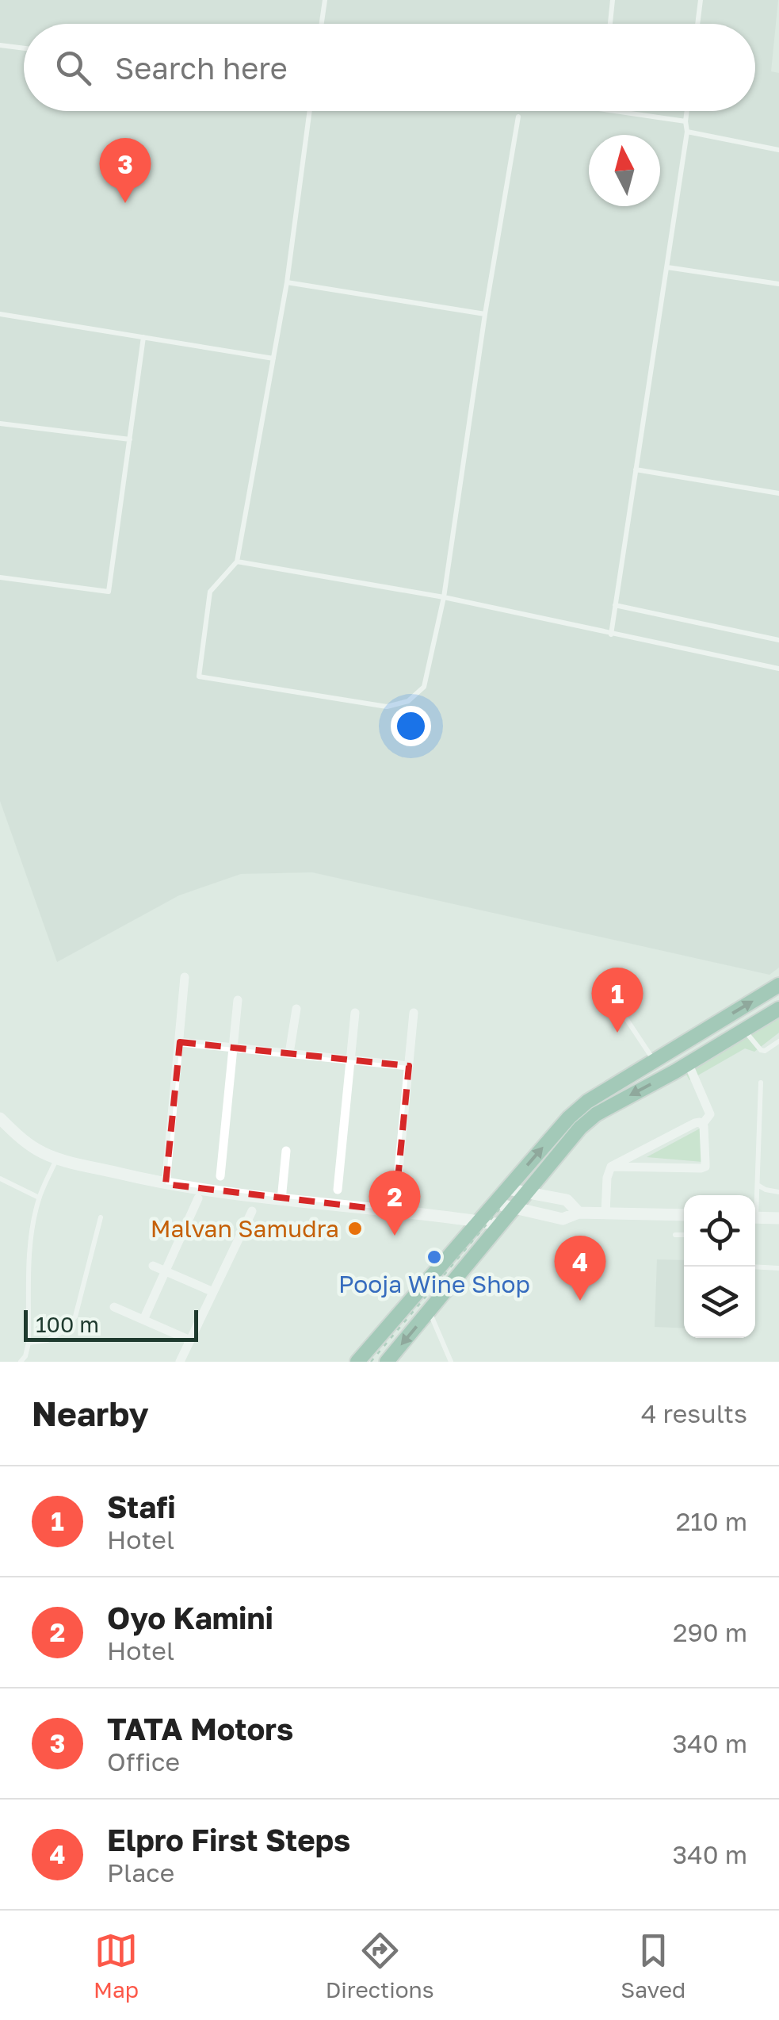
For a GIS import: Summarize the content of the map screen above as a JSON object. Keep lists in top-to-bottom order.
{
  "places": ["Malvan Samudra", "Pooja Wine Shop"],
  "scale_bar": "100 m",
  "north": "top",
  "page": {
    "search": "Search here",
    "pins": [
      "3",
      "1",
      "2",
      "4"
    ],
    "scale": "100 m",
    "heading": ["Nearby", "4 results"],
    "list": [
      {
        "mark": "1",
        "name": "Stafi",
        "note": "Hotel",
        "value": "210 m"
      },
      {
        "mark": "2",
        "name": "Oyo Kamini",
        "note": "Hotel",
        "value": "290 m"
      },
      {
        "mark": "3",
        "name": "TATA Motors",
        "note": "Office",
        "value": "340 m"
      },
      {
        "mark": "4",
        "name": "Elpro First Steps",
        "note": "Place",
        "value": "340 m"
      }
    ],
    "nav": ["Map", "Directions", "Saved"]
  }
}
